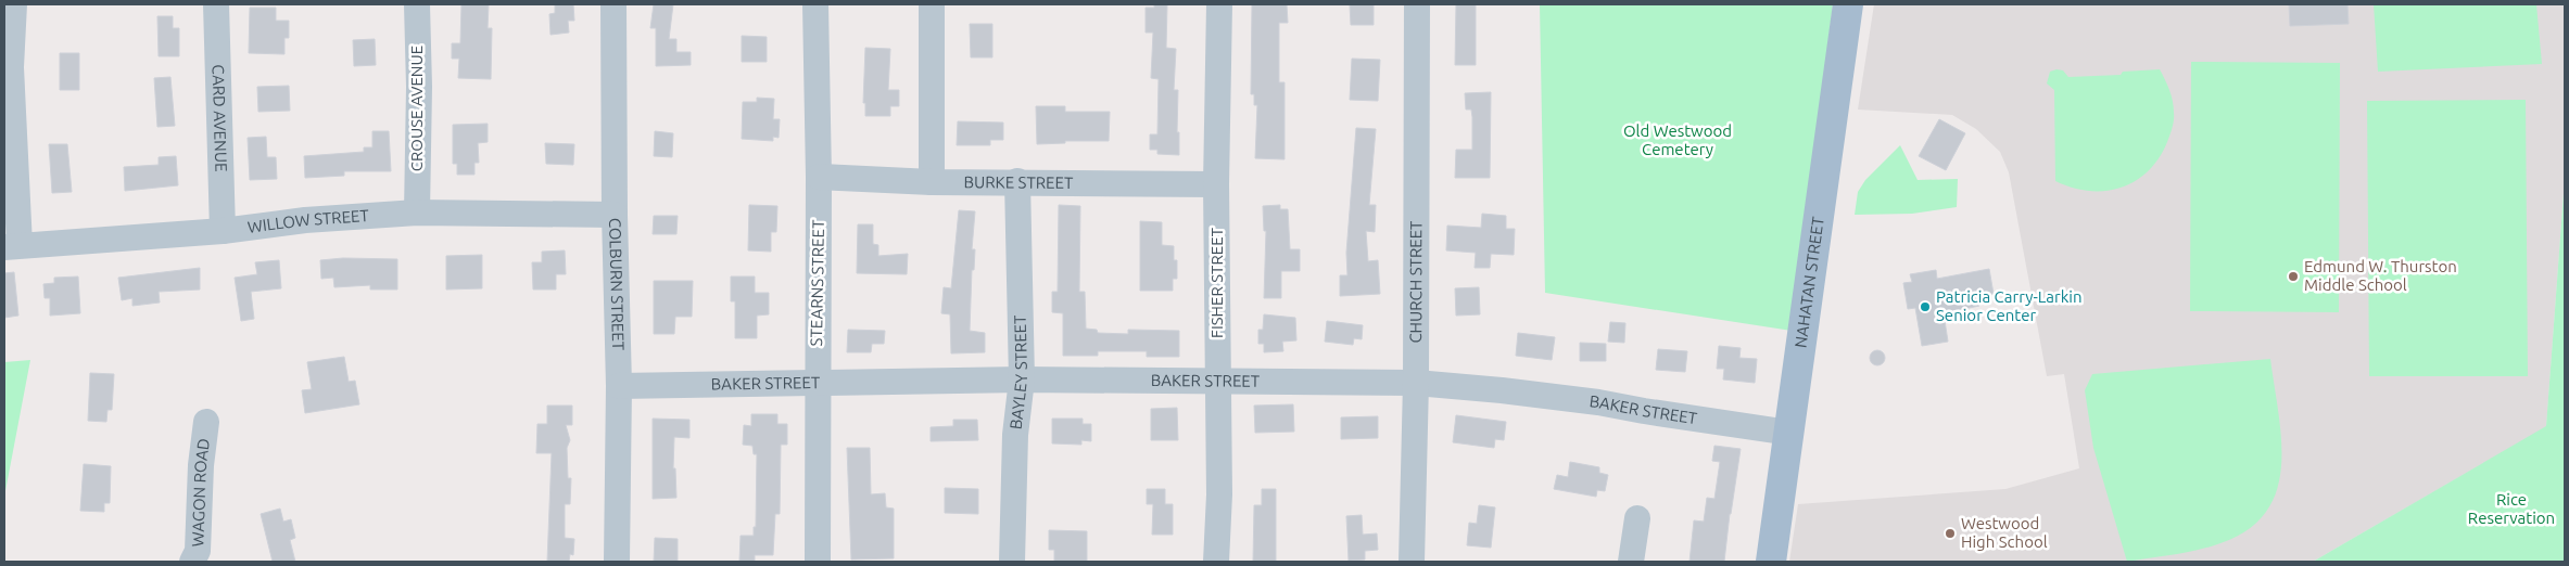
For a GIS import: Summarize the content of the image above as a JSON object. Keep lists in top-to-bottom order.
{
  "streets": {
    "main road": ["NAHATAN STREET"],
    "street": [
      "CROUSE AVENUE",
      "CARD AVENUE",
      "BURKE STREET",
      "WILLOW STREET",
      "COLBURN STREET",
      "STEARNS STREET",
      "FISHER STREET",
      "CHURCH STREET",
      "BAYLEY STREET",
      "BAKER STREET",
      "WAGON ROAD"
    ]
  },
  "crossings": [
    ["CROUSE AVENUE", "WILLOW STREET"],
    ["CARD AVENUE", "WILLOW STREET"],
    ["BURKE STREET", "STEARNS STREET"],
    ["BURKE STREET", "FISHER STREET"],
    ["BURKE STREET", "BAYLEY STREET"],
    ["WILLOW STREET", "COLBURN STREET"],
    ["COLBURN STREET", "BAKER STREET"],
    ["STEARNS STREET", "BAKER STREET"],
    ["FISHER STREET", "BAKER STREET"],
    ["CHURCH STREET", "BAKER STREET"],
    ["NAHATAN STREET", "BAKER STREET"],
    ["BAYLEY STREET", "BAKER STREET"]
  ],
  "parks": ["Old Westwood Cemetery", "Rice Reservation"],
  "places": ["Edmund W. Thurston Middle School", "Patricia Carry-Larkin Senior Center", "Westwood High School"]
}
